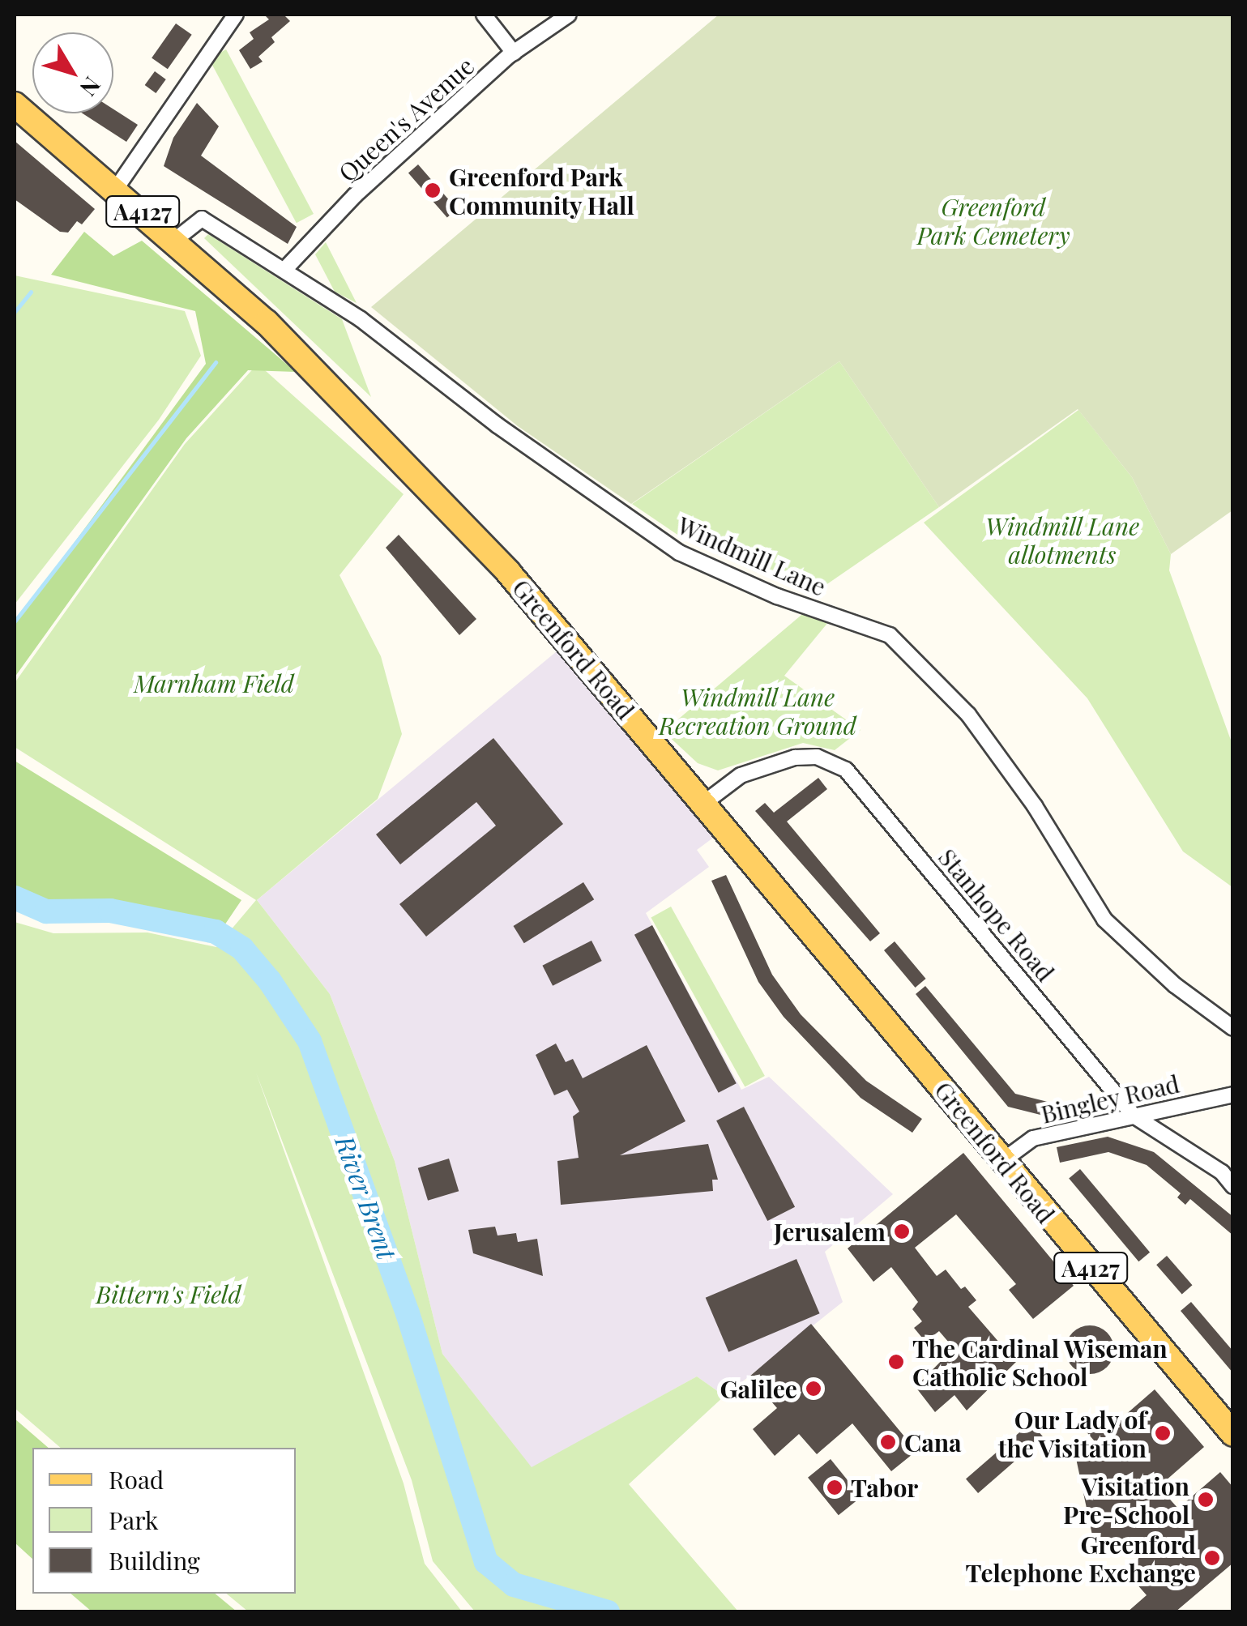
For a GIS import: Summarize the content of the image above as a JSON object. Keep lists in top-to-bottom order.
{
  "streets": {
    "main road": ["A4127", "Greenford Road"],
    "street": [
      "Queen's Avenue",
      "Windmill Lane",
      "Stanhope Road",
      "Bingley Road"
    ]
  },
  "crossings": [
    ["Queen's Avenue", "Windmill Lane"],
    ["Windmill Lane", "Greenford Road"],
    ["Greenford Road", "Stanhope Road"],
    ["Greenford Road", "Bingley Road"],
    ["Stanhope Road", "Bingley Road"]
  ],
  "water": ["River Brent"],
  "parks": [
    "Greenford Park Cemetery",
    "Windmill Lane allotments",
    "Marnham Field",
    "Windmill Lane Recreation Ground",
    "Bittern's Field"
  ],
  "places": [
    "Greenford Park Community Hall",
    "Jerusalem",
    "The Cardinal Wiseman Catholic School",
    "Galilee",
    "Our Lady of the Visitation",
    "Cana",
    "Tabor",
    "Visitation Pre-School",
    "Greenford Telephone Exchange"
  ],
  "legend": ["Road", "Park", "Building"],
  "north": "bottom right"
}
